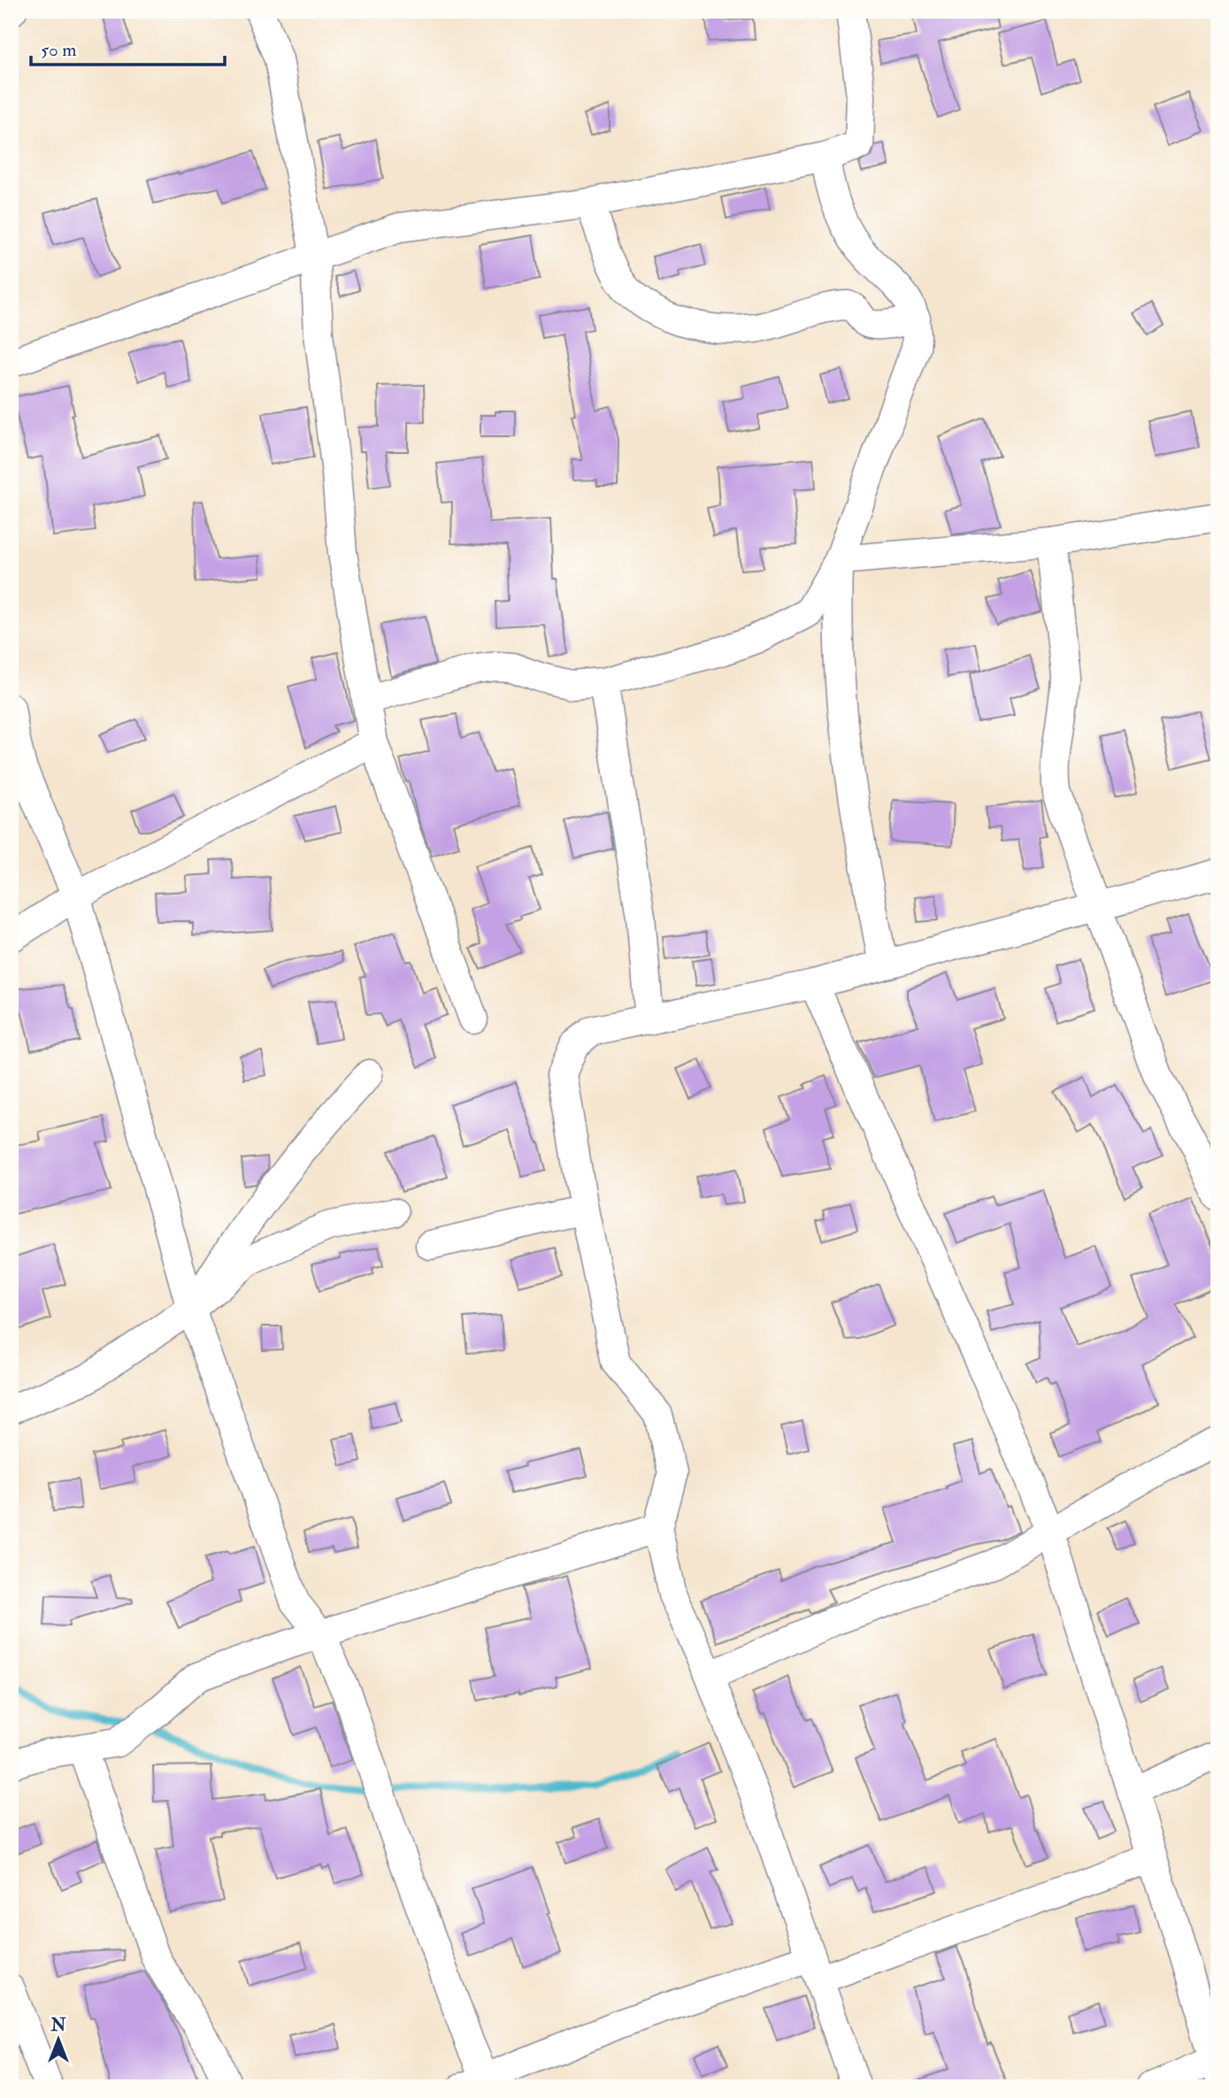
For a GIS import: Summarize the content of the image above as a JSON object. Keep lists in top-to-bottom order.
{
  "scale_bar": "50 m",
  "north": "top"
}
